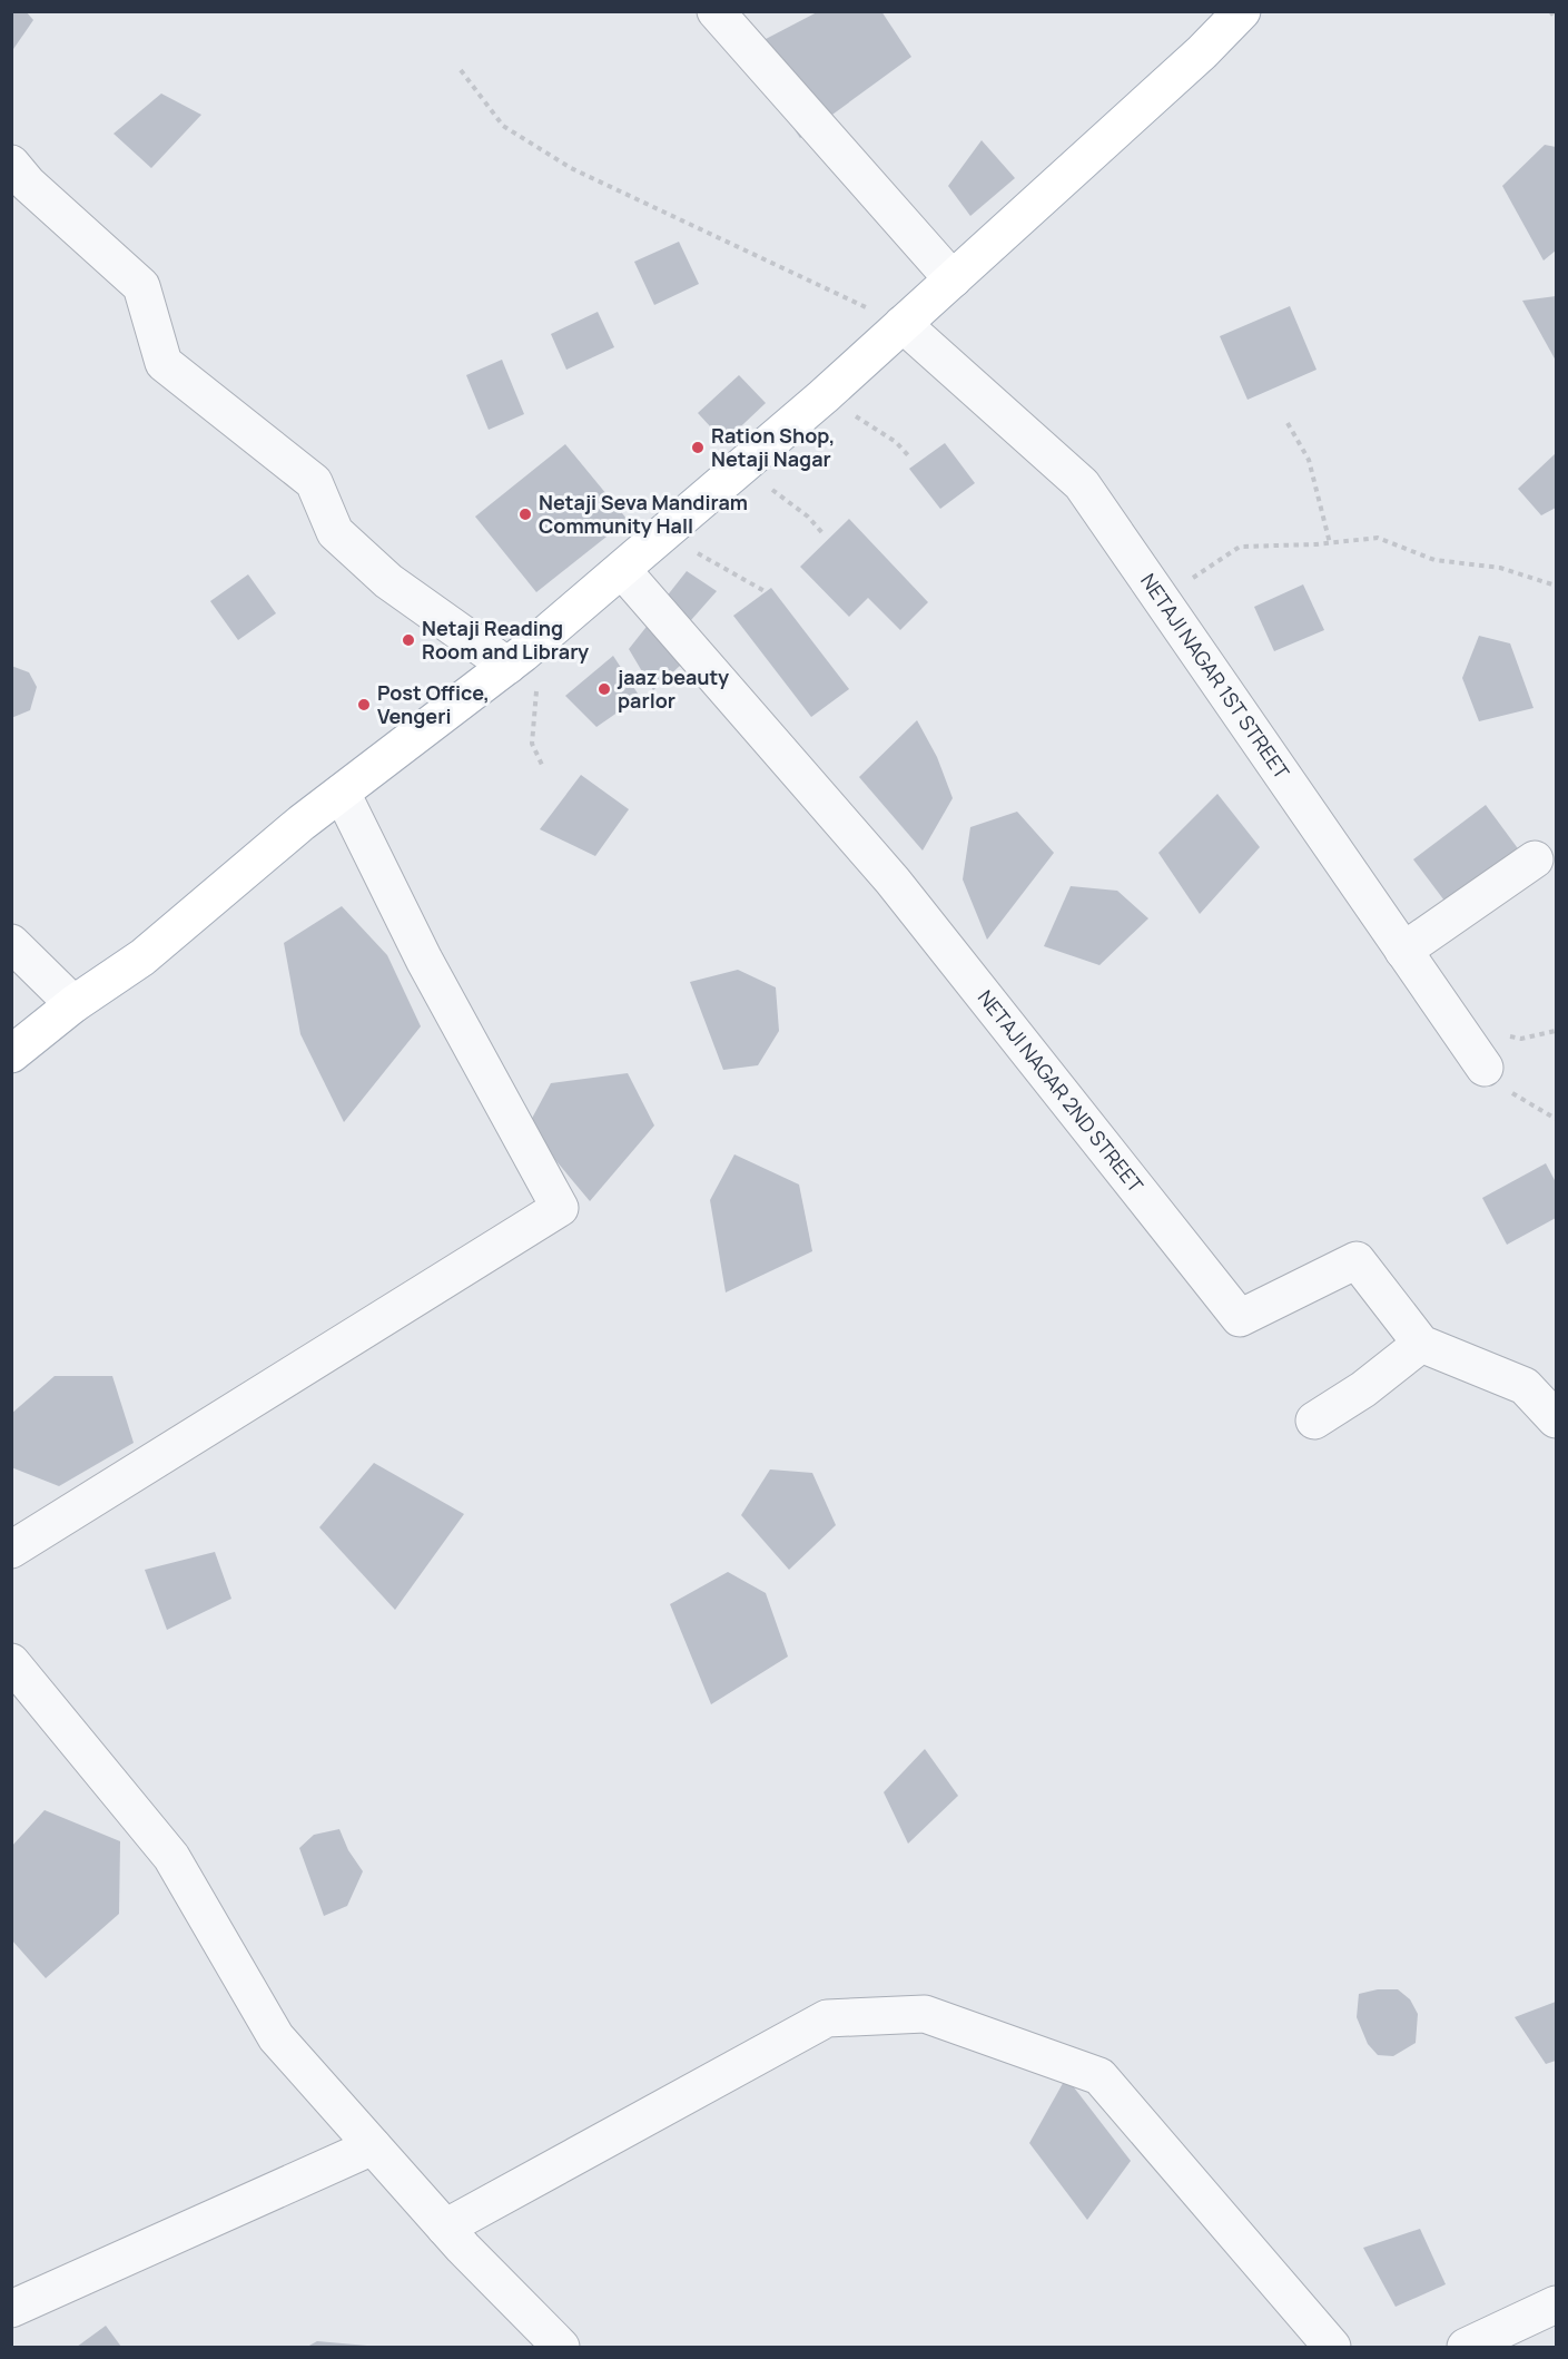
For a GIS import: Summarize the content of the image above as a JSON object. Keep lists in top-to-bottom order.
{
  "streets": {
    "street": ["NETAJI NAGAR 1ST STREET", "NETAJI NAGAR 2ND STREET"]
  },
  "places": [
    "Ration Shop, Netaji Nagar",
    "Netaji Seva Mandiram Community Hall",
    "Netaji Reading Room and Library",
    "jaaz beauty parlor",
    "Post Office, Vengeri"
  ]
}
